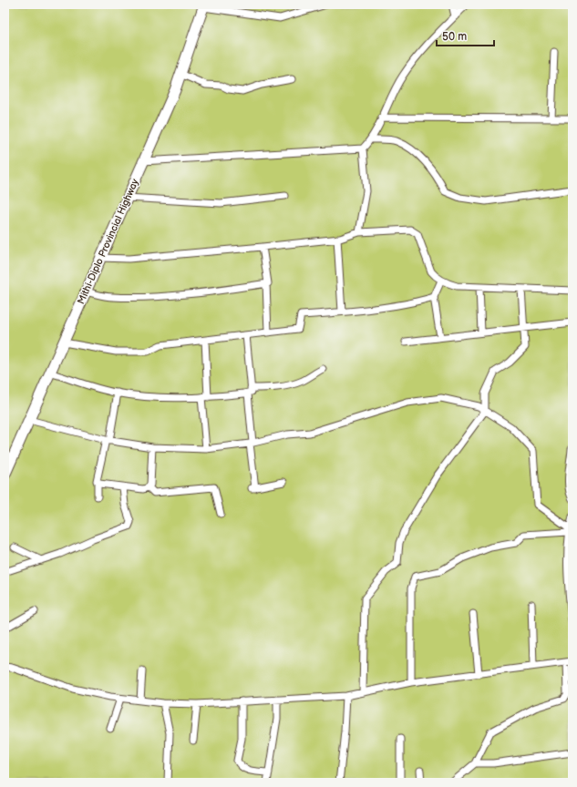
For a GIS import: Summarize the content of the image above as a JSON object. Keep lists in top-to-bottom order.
{
  "streets": {
    "main road": ["Mithi-Diplo Provincial Highway"]
  },
  "scale_bar": "50 m"
}
